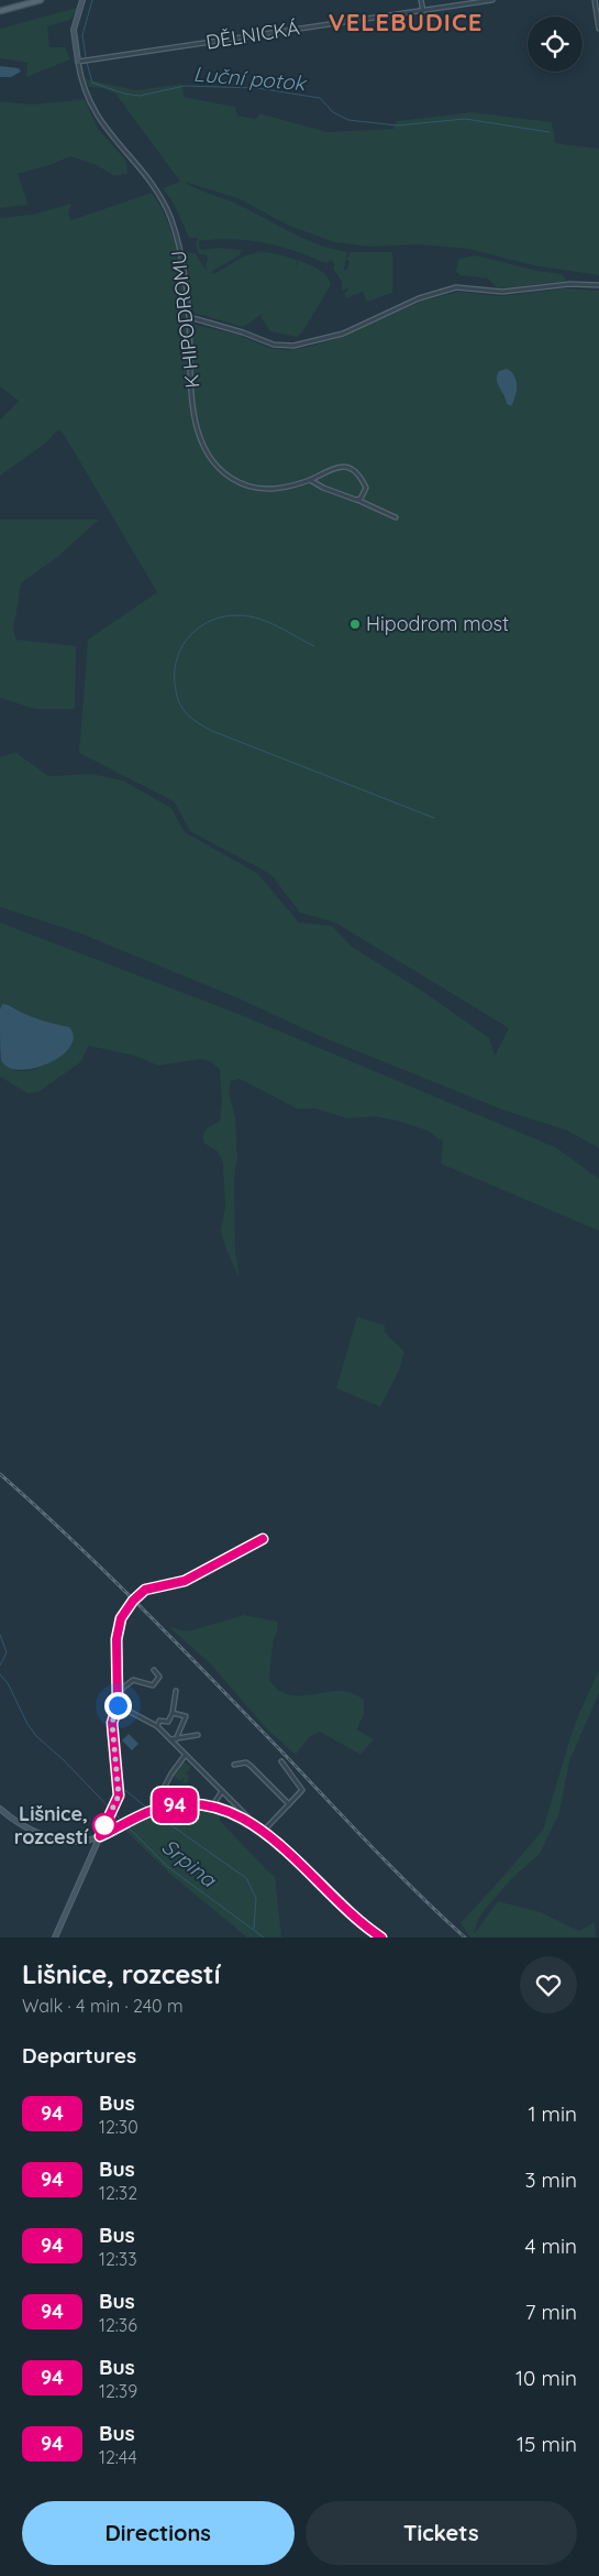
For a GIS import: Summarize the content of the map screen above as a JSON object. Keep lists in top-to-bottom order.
{
  "streets": {
    "street": ["DĚLNICKÁ", "K HIPODROMU"]
  },
  "crossings": [
    ["DĚLNICKÁ", "K HIPODROMU"]
  ],
  "districts": ["VELEBUDICE"],
  "water": ["Luční potok", "Srpina"],
  "places": ["Hipodrom most", "Lišnice, rozcestí"],
  "lines": ["bus line 94"],
  "page": {
    "on_map": "94",
    "heading": [
      ["Lišnice, rozcestí", "Walk · 4 min · 240 m"],
      "Departures"
    ],
    "list": [
      {
        "mark": "94",
        "name": "Bus",
        "note": "12:30",
        "value": "1 min"
      },
      {
        "mark": "94",
        "name": "Bus",
        "note": "12:32",
        "value": "3 min"
      },
      {
        "mark": "94",
        "name": "Bus",
        "note": "12:33",
        "value": "4 min"
      },
      {
        "mark": "94",
        "name": "Bus",
        "note": "12:36",
        "value": "7 min"
      },
      {
        "mark": "94",
        "name": "Bus",
        "note": "12:39",
        "value": "10 min"
      },
      {
        "mark": "94",
        "name": "Bus",
        "note": "12:44",
        "value": "15 min"
      }
    ],
    "buttons": ["Directions", "Tickets"]
  }
}
